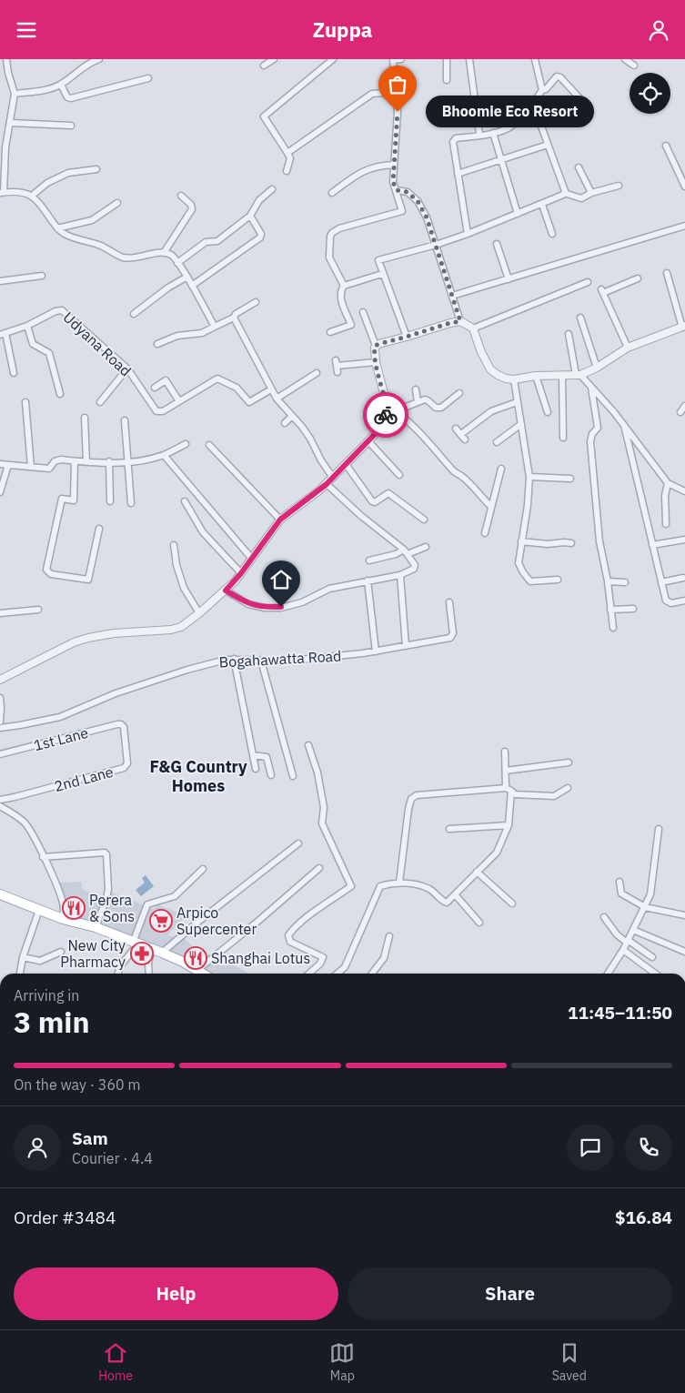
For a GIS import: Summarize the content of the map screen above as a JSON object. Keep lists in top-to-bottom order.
{
  "streets": {
    "street": [
      "Udyana Road",
      "Bogahawatta Road",
      "1st Lane",
      "2nd Lane"
    ]
  },
  "crossings": [
    ["1st Lane", "2nd Lane"]
  ],
  "districts": ["F&G Country Homes"],
  "places": {
    "other": ["Bhoomie Eco Resort"],
    "restaurant": ["Perera & Sons", "Shanghai Lotus"],
    "supermarket": ["Arpico Supercenter"],
    "pharmacy": ["New City Pharmacy"]
  },
  "page": {
    "header": "Zuppa",
    "bubble": "Bhoomie Eco Resort",
    "heading": ["3 min", "Arriving in", "11:45–11:50"],
    "panel": [
      "Sam",
      "Courier · 4.4",
      "Order #3484",
      "$16.84"
    ],
    "bar": "On the way · 360 m",
    "buttons": ["Help", "Share"],
    "tabs": ["Home", "Map", "Saved"]
  }
}
